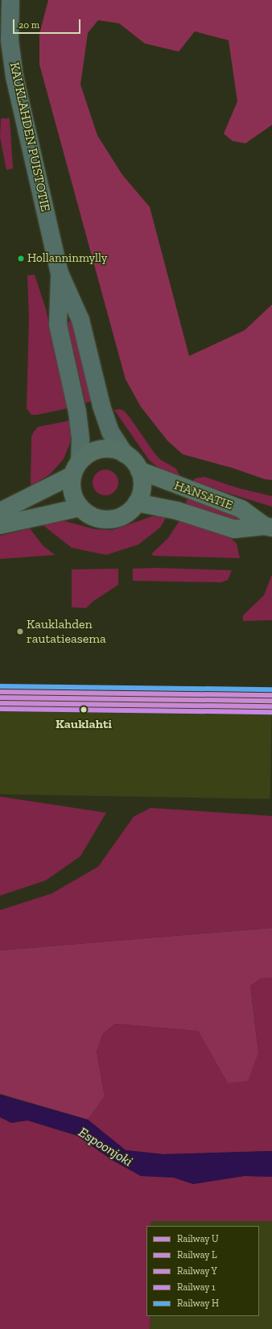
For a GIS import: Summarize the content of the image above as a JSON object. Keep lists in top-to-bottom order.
{
  "streets": {
    "main road": ["HANSATIE"],
    "street": ["KAUKLAHDEN PUISTOTIE"]
  },
  "crossings": [
    ["KAUKLAHDEN PUISTOTIE", "HANSATIE"]
  ],
  "water": ["Espoonjoki"],
  "places": ["Hollanninmylly", "Kauklahden rautatieasema", "Kauklahti"],
  "lines": [
    "rail line H",
    "rail line Y",
    "rail line U",
    "rail line L",
    "rail line 1"
  ],
  "legend": [
    "Railway U",
    "Railway L",
    "Railway Y",
    "Railway 1",
    "Railway H"
  ],
  "scale_bar": "20 m"
}
